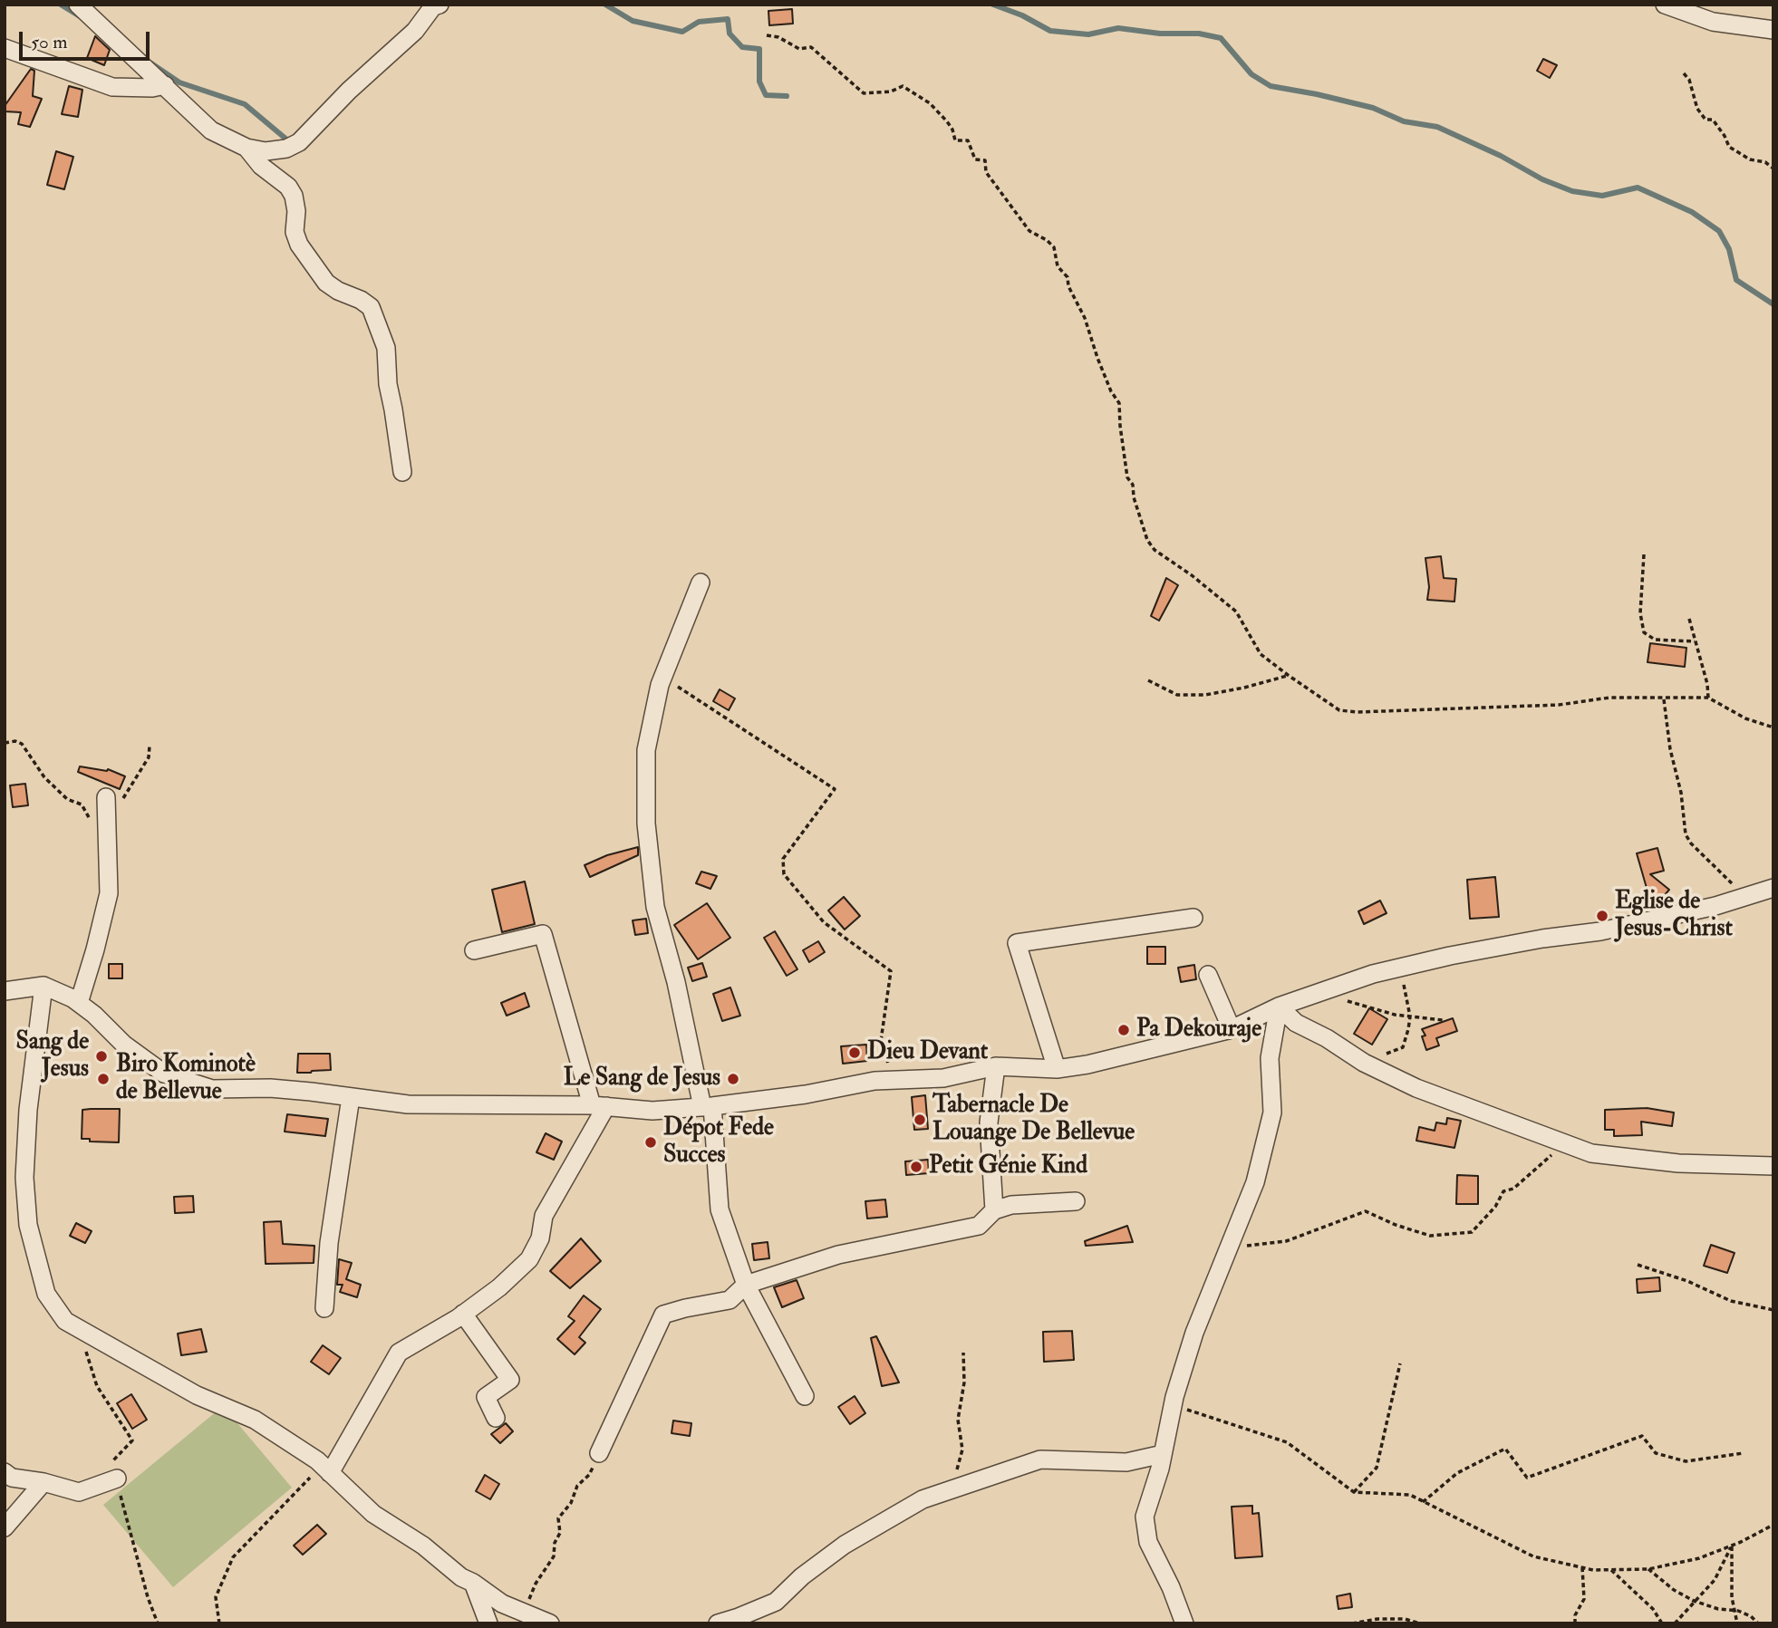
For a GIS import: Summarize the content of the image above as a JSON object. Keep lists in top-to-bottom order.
{
  "places": [
    "Eglise de Jesus-Christ",
    "Pa Dekouraje",
    "Dieu Devant",
    "Sang de Jesus",
    "Biro Kominotè de Bellevue",
    "Le Sang de Jesus",
    "Tabernacle De Louange De Bellevue",
    "Dépot Fede Succes",
    "Petit Génie Kind"
  ],
  "scale_bar": "50 m"
}
